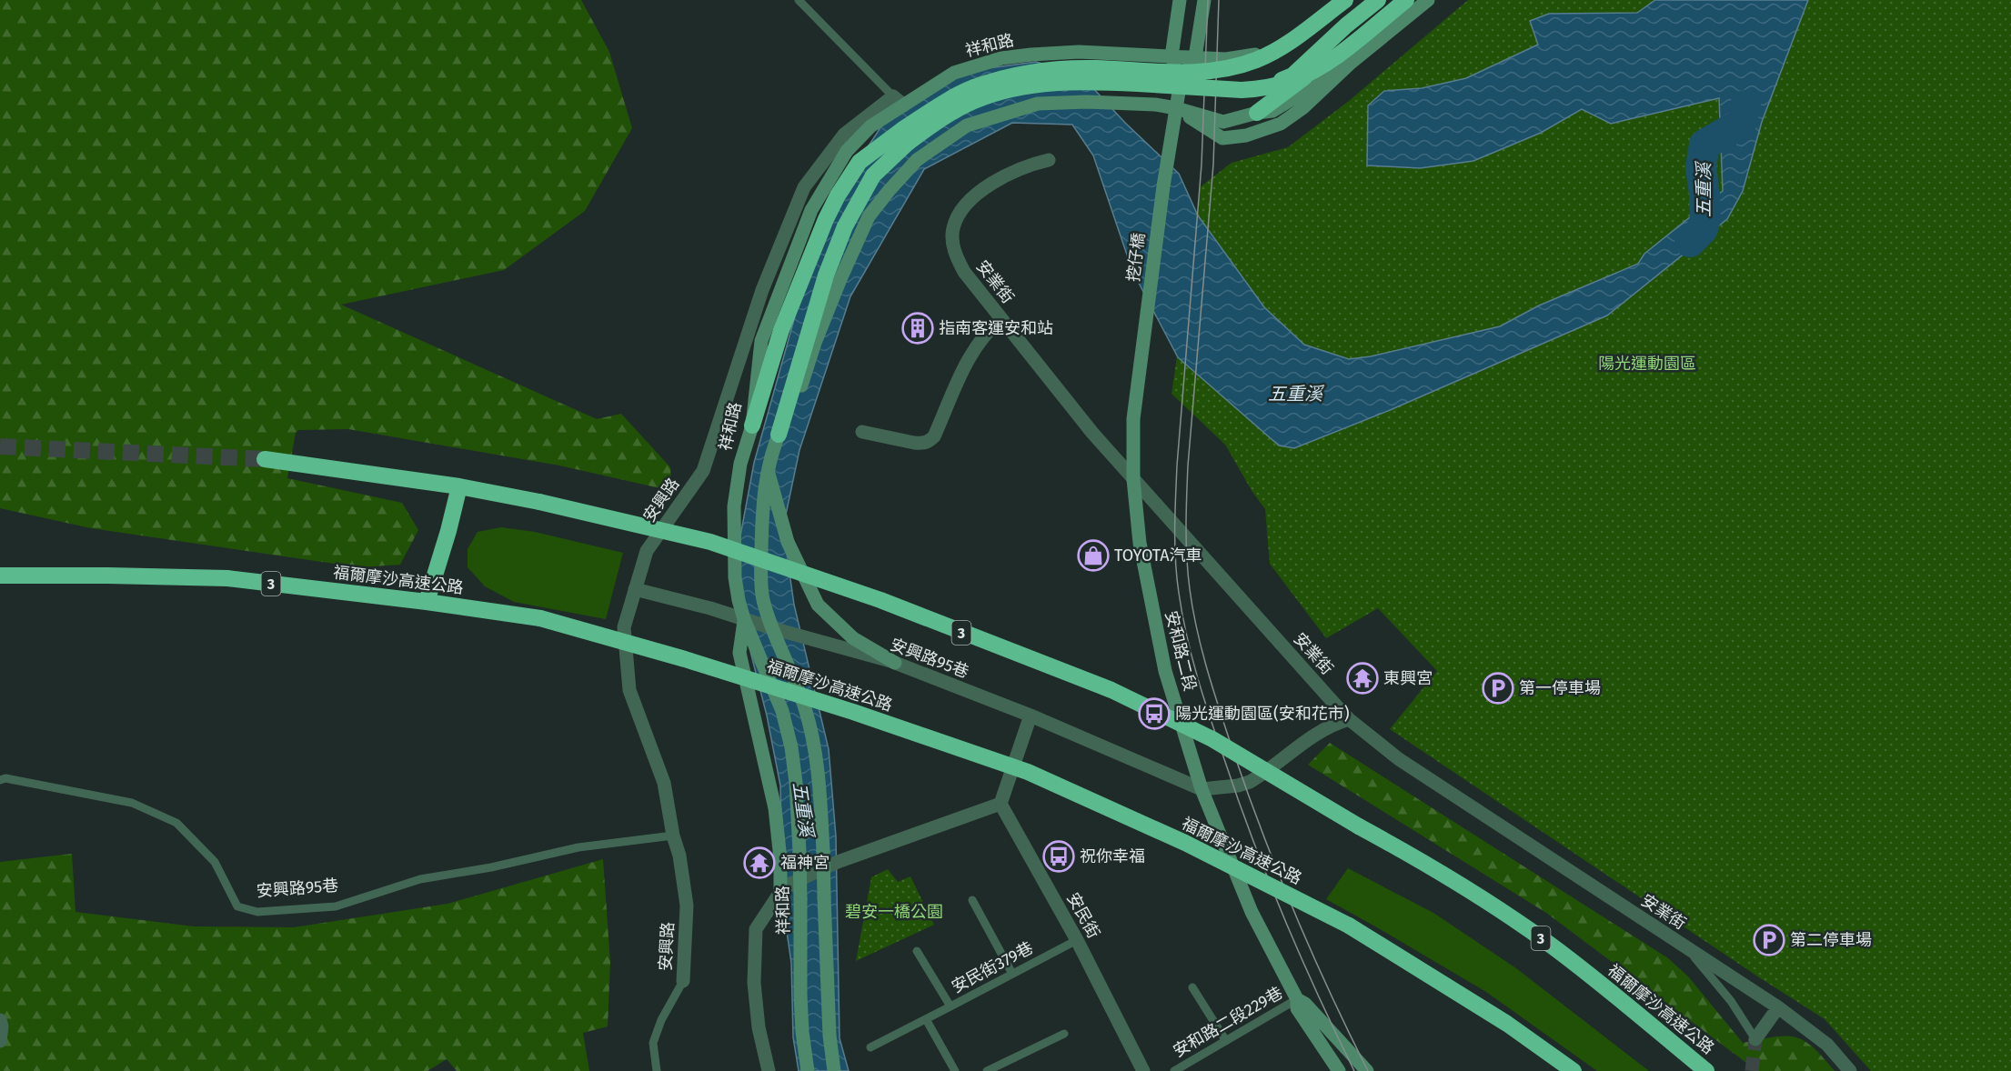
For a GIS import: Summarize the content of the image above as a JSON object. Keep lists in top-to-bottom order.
{
  "streets": {
    "highway": ["福爾摩沙高速公路", "3"],
    "main road": ["祥和路", "挖仔橋", "安和路二段"],
    "street": [
      "安業街",
      "安興路",
      "安興路95巷",
      "安民街"
    ],
    "lane": ["安民街379巷", "安和路二段229巷"]
  },
  "crossings": [
    ["祥和路", "安興路95巷"],
    ["挖仔橋", "安和路二段"],
    ["安業街", "安和路二段"],
    ["安興路", "安興路95巷"],
    ["安和路二段", "安興路95巷"],
    ["安和路二段", "安和路二段229巷"],
    ["安民街", "安民街379巷"]
  ],
  "water": ["五重溪"],
  "parks": ["陽光運動園區", "碧安一橋公園"],
  "places": {
    "building": ["指南客運安和站"],
    "shop": ["TOYOTA汽車"],
    "temple": ["東興宮", "福神宮"],
    "parking": ["第一停車場", "第二停車場"],
    "bus stop": ["陽光運動園區(安和花市)", "祝你幸福"]
  }
}
